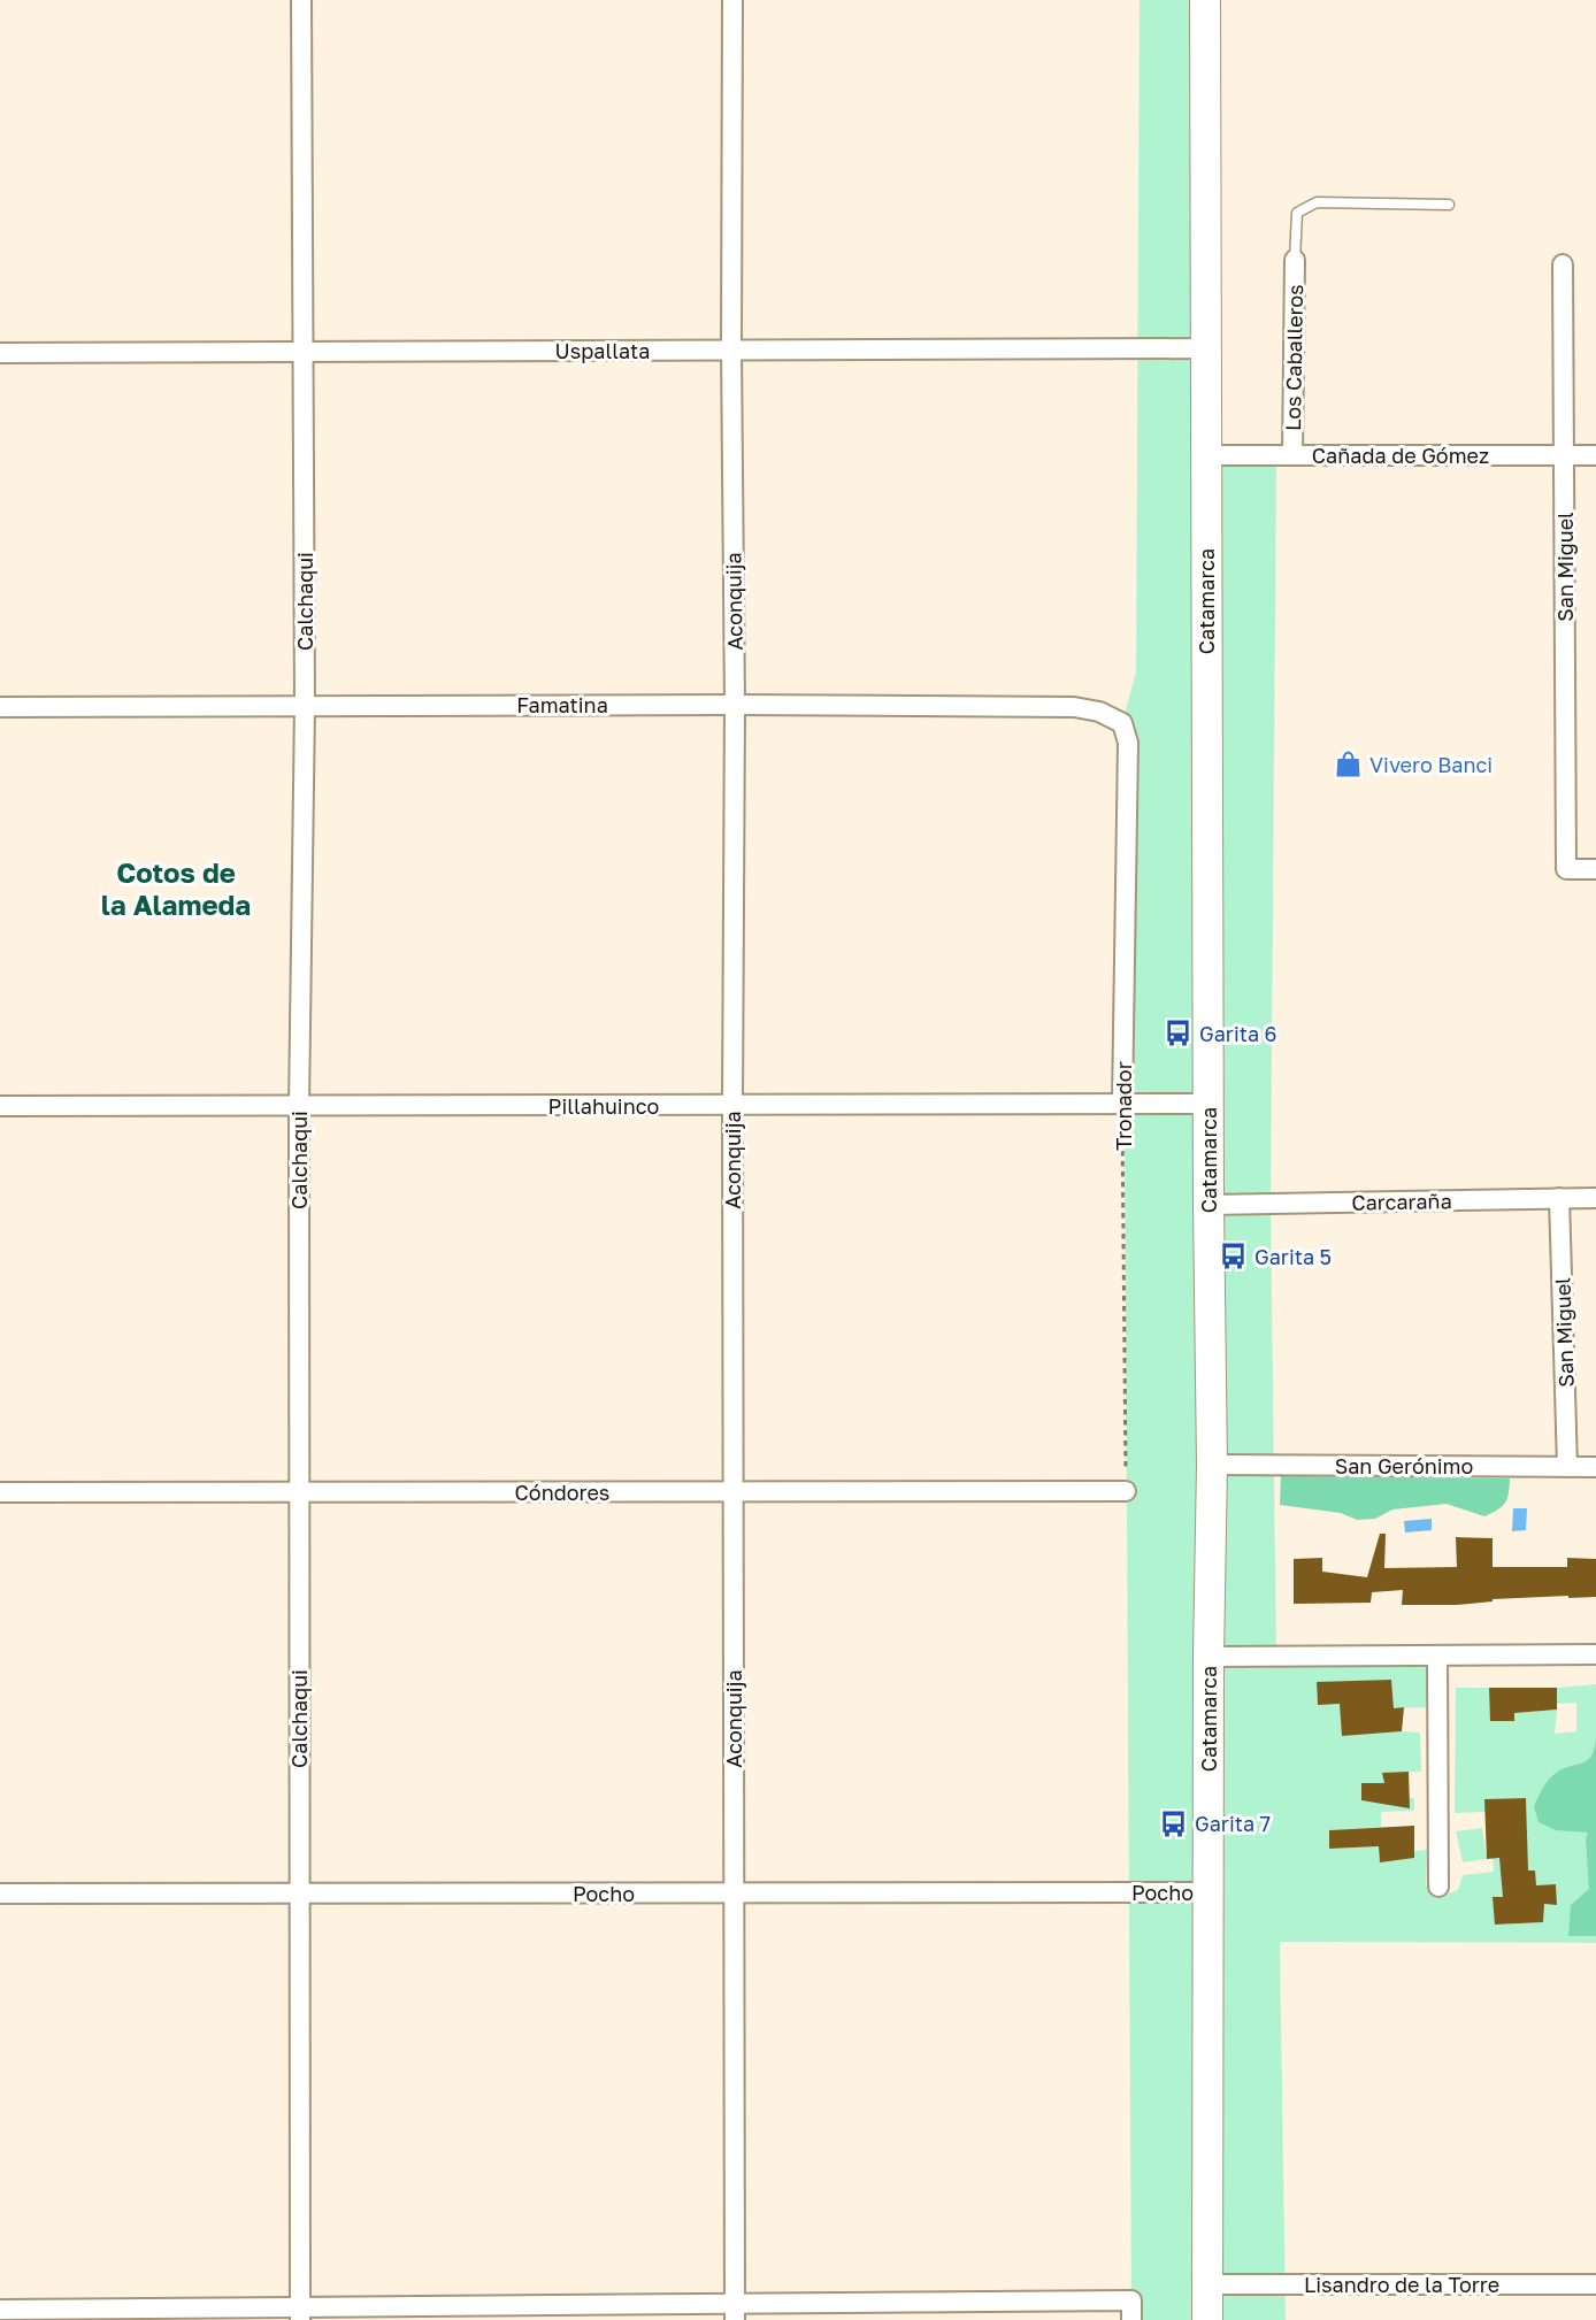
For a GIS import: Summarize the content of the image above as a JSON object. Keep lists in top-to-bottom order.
{
  "streets": {
    "main road": ["Catamarca"],
    "street": [
      "Uspallata",
      "Los Caballeros",
      "Cañada de Gómez",
      "San Miguel",
      "Calchaqui",
      "Aconquija",
      "Famatina",
      "Pillahuinco",
      "Tronador",
      "Carcaraña",
      "San Gerónimo",
      "Cóndores",
      "Pocho",
      "Lisandro de la Torre"
    ]
  },
  "crossings": [
    ["Uspallata", "Calchaqui"],
    ["Uspallata", "Aconquija"],
    ["Uspallata", "Catamarca"],
    ["Los Caballeros", "Cañada de Gómez"],
    ["Cañada de Gómez", "San Miguel"],
    ["Cañada de Gómez", "Catamarca"],
    ["San Miguel", "Carcaraña"],
    ["San Miguel", "San Gerónimo"],
    ["Calchaqui", "Famatina"],
    ["Calchaqui", "Pillahuinco"],
    ["Calchaqui", "Cóndores"],
    ["Calchaqui", "Pocho"],
    ["Aconquija", "Famatina"],
    ["Aconquija", "Pillahuinco"],
    ["Aconquija", "Cóndores"],
    ["Aconquija", "Pocho"],
    ["Catamarca", "Pillahuinco"],
    ["Catamarca", "Carcaraña"],
    ["Catamarca", "San Gerónimo"],
    ["Catamarca", "Pocho"],
    ["Catamarca", "Lisandro de la Torre"],
    ["Famatina", "Tronador"],
    ["Pillahuinco", "Tronador"],
    ["Tronador", "Cóndores"]
  ],
  "districts": ["Cotos de la Alameda"],
  "places": {
    "shop": ["Vivero Banci"],
    "bus stop": ["Garita 6", "Garita 5", "Garita 7"]
  }
}
